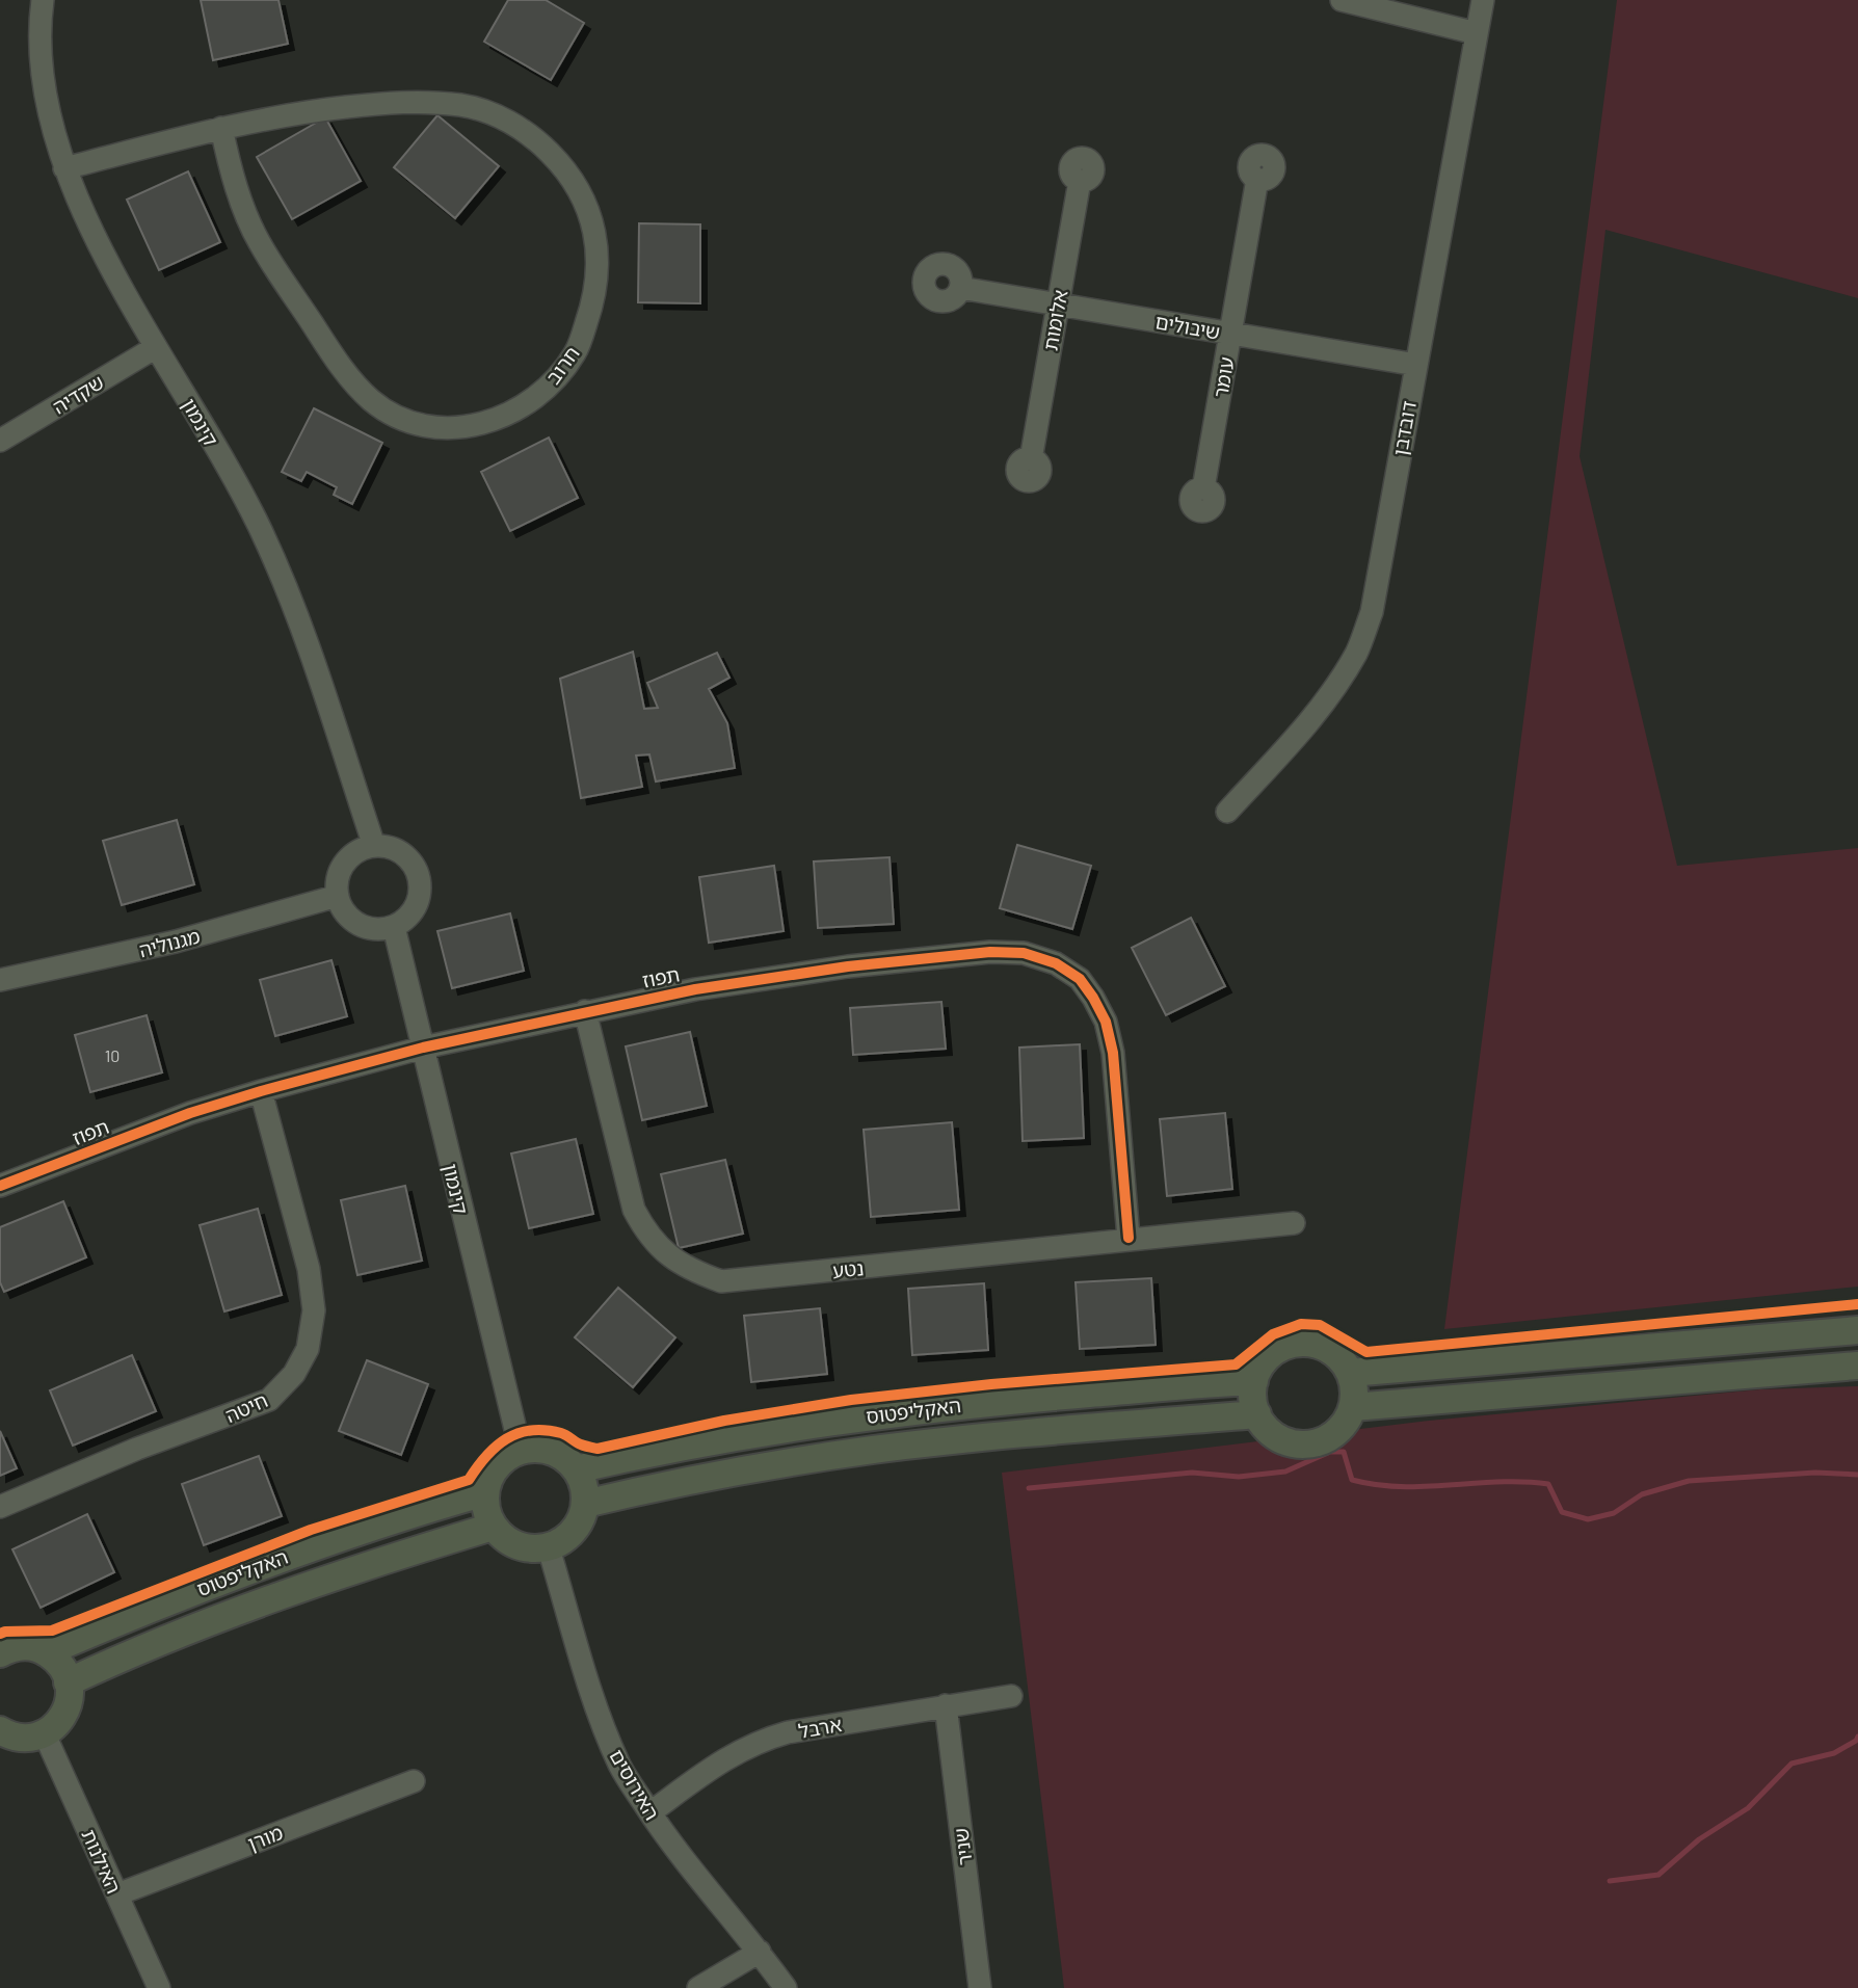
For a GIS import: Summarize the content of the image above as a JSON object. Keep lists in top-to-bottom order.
{
  "streets": {
    "main road": ["האקליפטוס"],
    "street": [
      "אלומות",
      "שיבולים",
      "חרוב",
      "עומר",
      "שקדיה",
      "קינמון",
      "דובדבן",
      "מגנוליה",
      "תפוז",
      "נטע",
      "חיטה",
      "ארבל",
      "האירוסים",
      "מורן",
      "שניר",
      "האילנות"
    ]
  },
  "crossings": [
    ["אלומות", "שיבולים"],
    ["שיבולים", "עומר"],
    ["שיבולים", "דובדבן"],
    ["חרוב", "קינמון"],
    ["שקדיה", "קינמון"],
    ["קינמון", "מגנוליה"],
    ["קינמון", "תפוז"],
    ["קינמון", "האקליפטוס"],
    ["קינמון", "האירוסים"],
    ["תפוז", "נטע"],
    ["תפוז", "חיטה"],
    ["האקליפטוס", "האירוסים"],
    ["ארבל", "האירוסים"],
    ["ארבל", "שניר"],
    ["מורן", "האילנות"]
  ],
  "house_numbers": ["10"]
}
